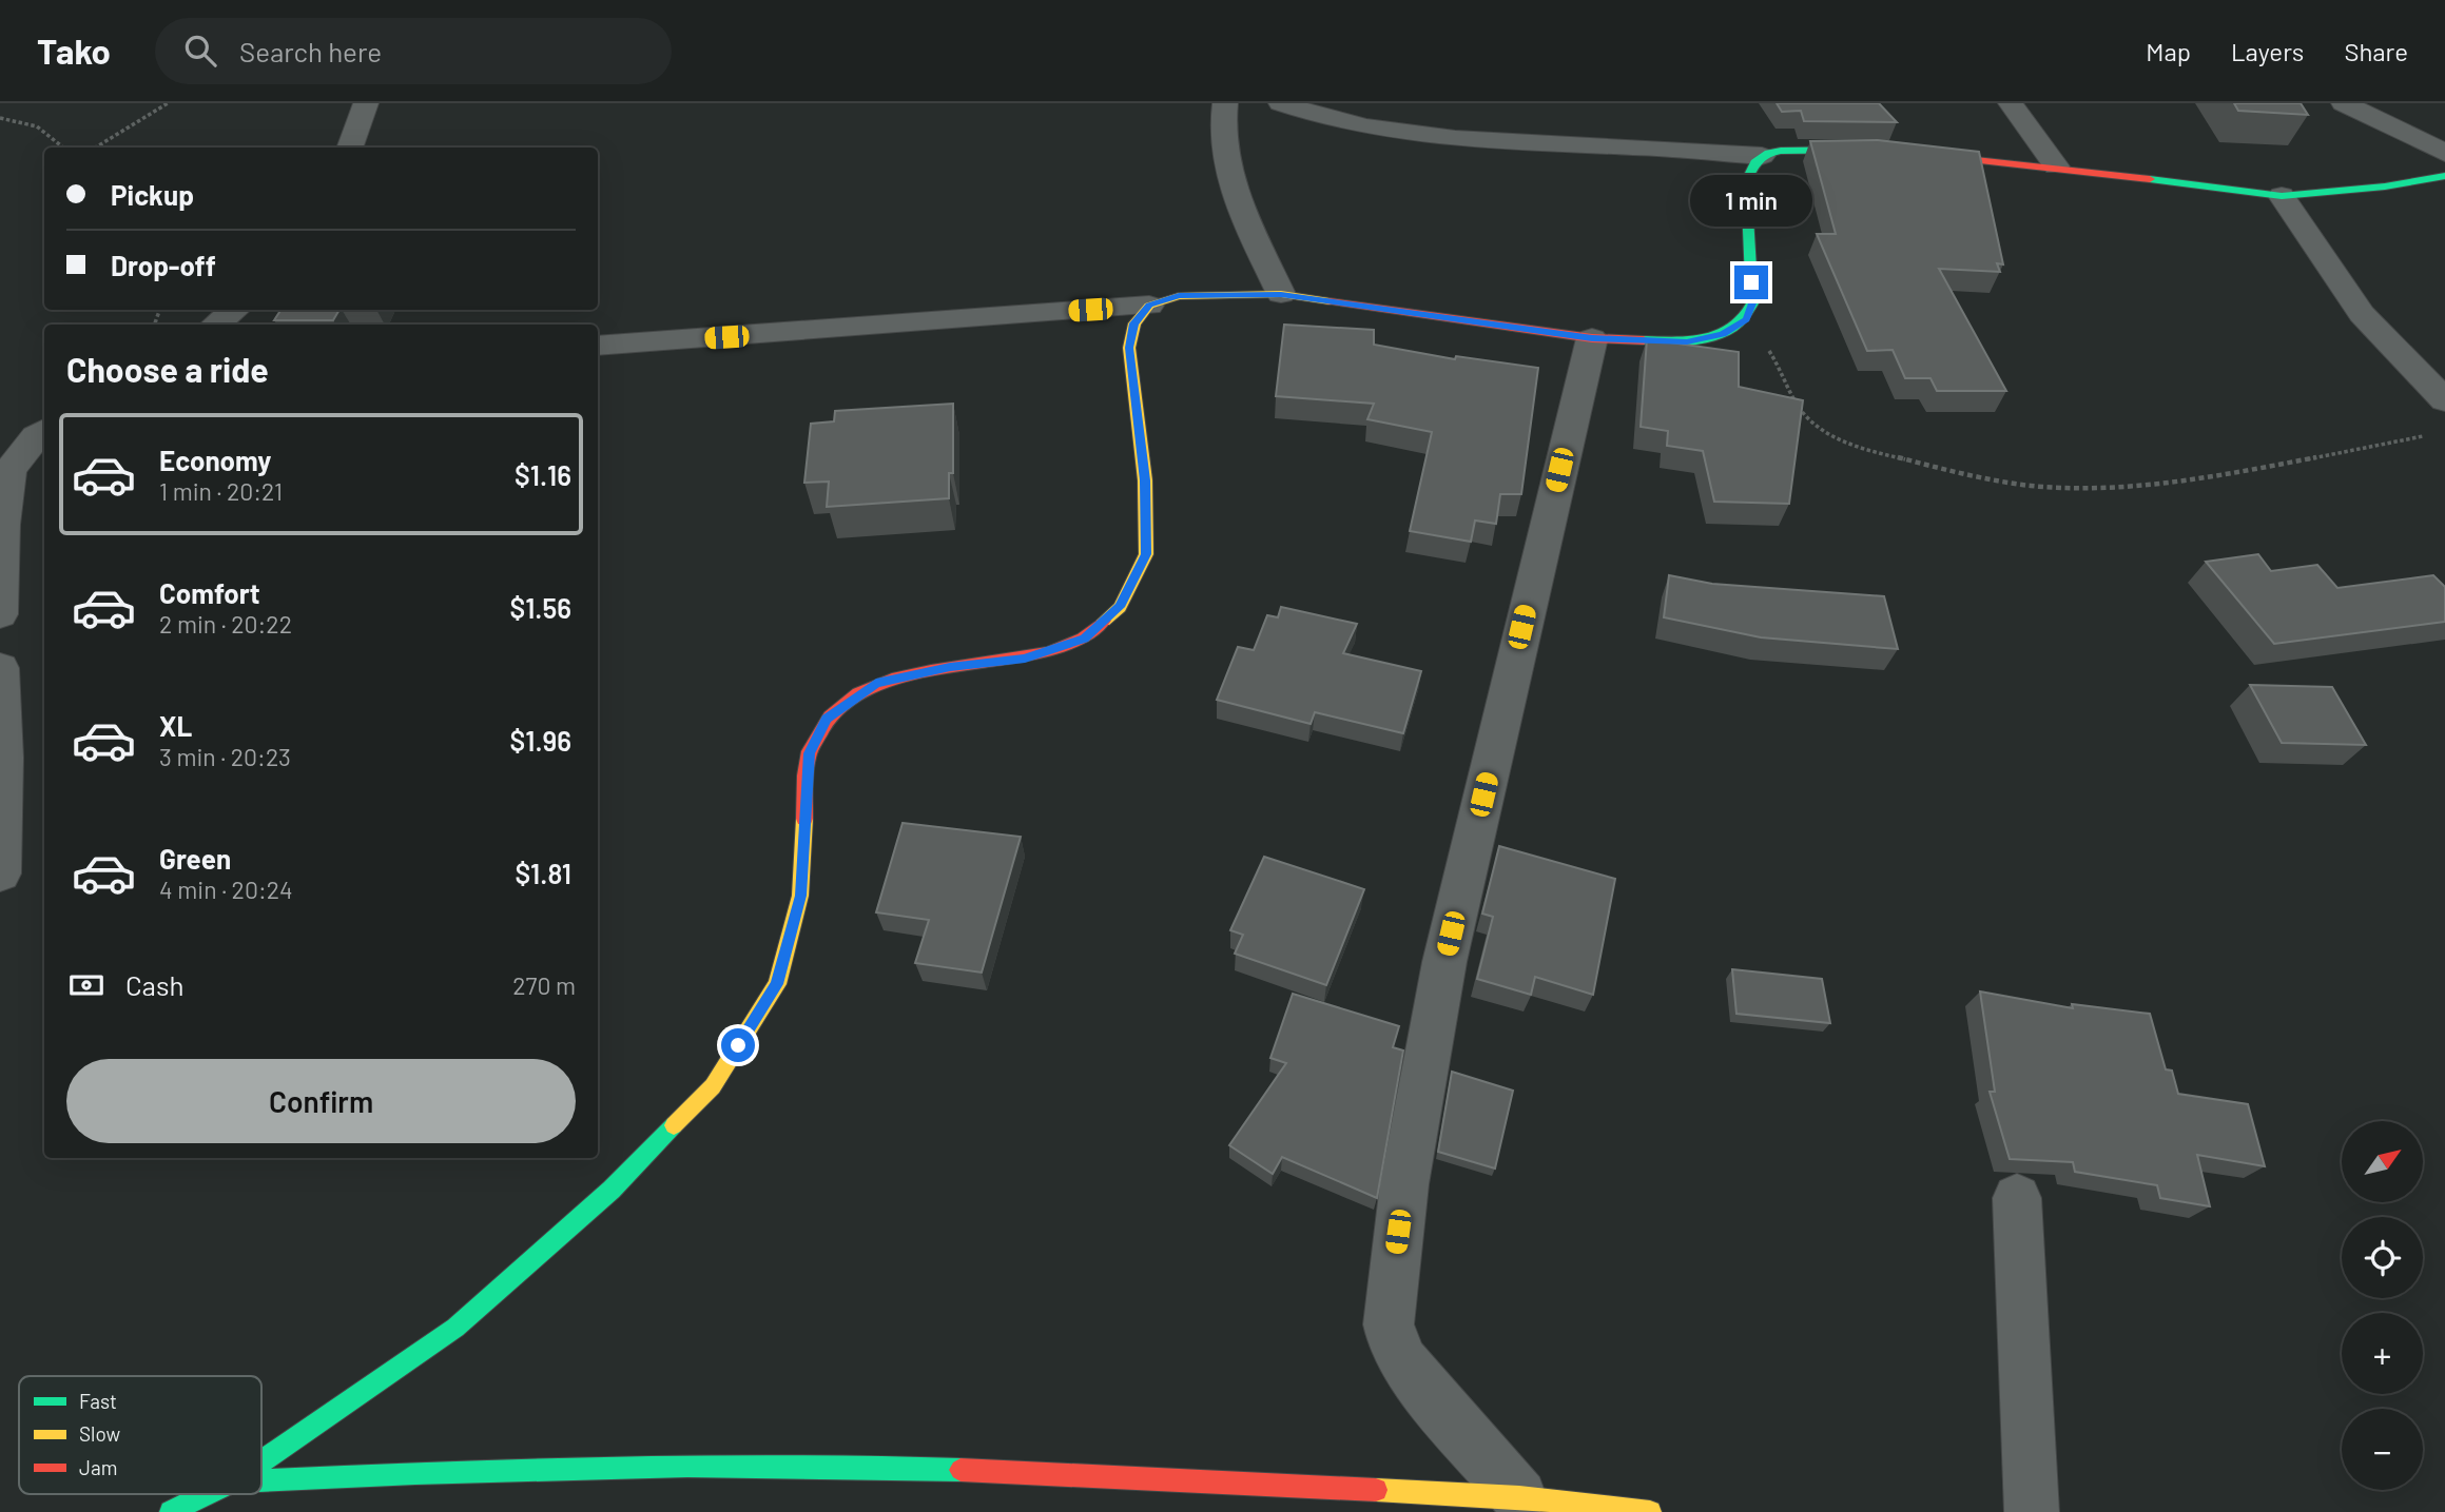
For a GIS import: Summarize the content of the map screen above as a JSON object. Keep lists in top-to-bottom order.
{
  "legend": ["Fast", "Slow", "Jam"],
  "north": "top right",
  "page": {
    "header": "Tako",
    "search": "Search here",
    "nav": ["Map", "Layers", "Share"],
    "banner": ["Pickup", "Drop-off"],
    "bubble": "1 min",
    "heading": "Choose a ride",
    "list": [
      {
        "name": "Economy",
        "note": "1 min · 20:21",
        "value": "$1.16"
      },
      {
        "name": "Comfort",
        "note": "2 min · 20:22",
        "value": "$1.56"
      },
      {
        "name": "XL",
        "note": "3 min · 20:23",
        "value": "$1.96"
      },
      {
        "name": "Green",
        "note": "4 min · 20:24",
        "value": "$1.81"
      }
    ],
    "pay": ["Cash", "270 m"],
    "buttons": "Confirm",
    "map_buttons": ["+", "−"]
  }
}
